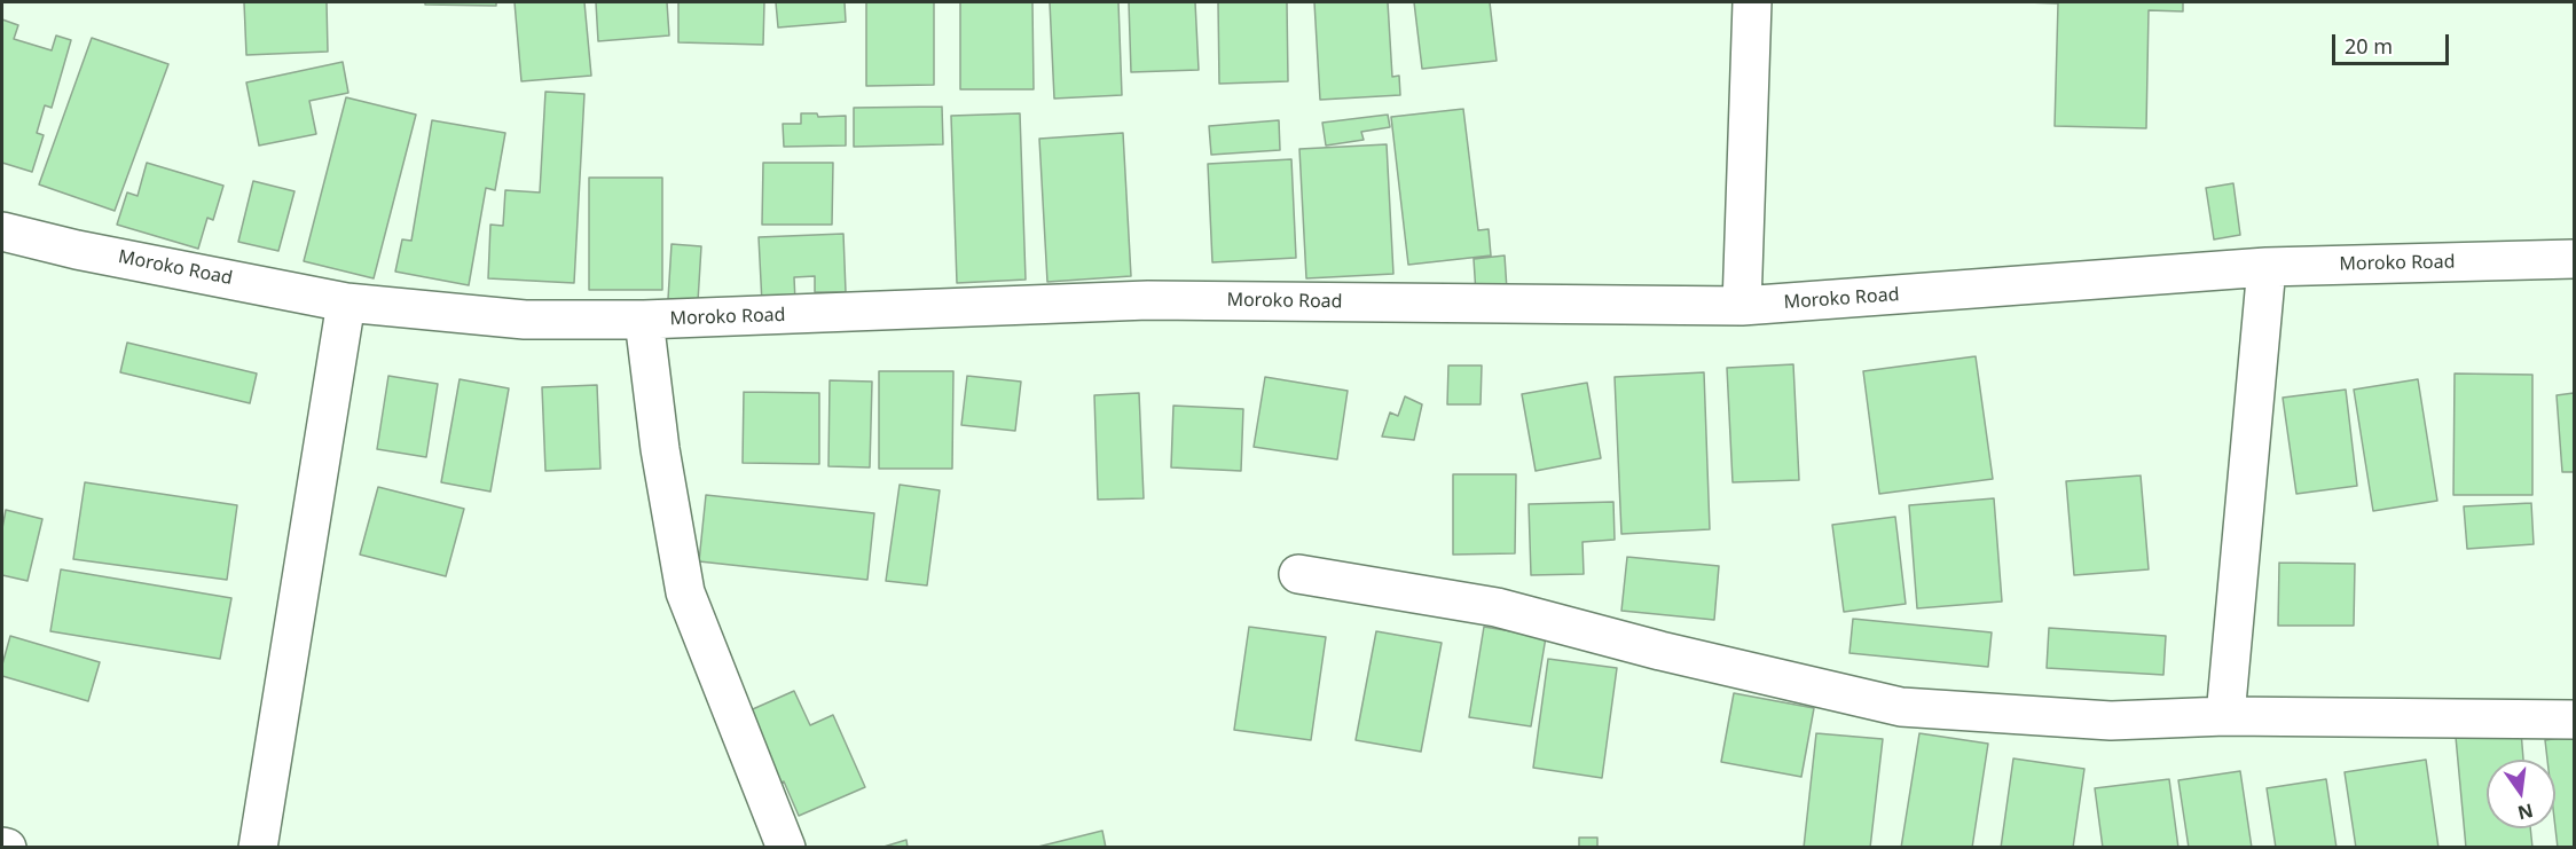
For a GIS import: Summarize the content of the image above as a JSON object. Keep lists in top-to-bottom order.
{
  "streets": {
    "street": ["Moroko Road"]
  },
  "scale_bar": "20 m",
  "north": "bottom"
}
